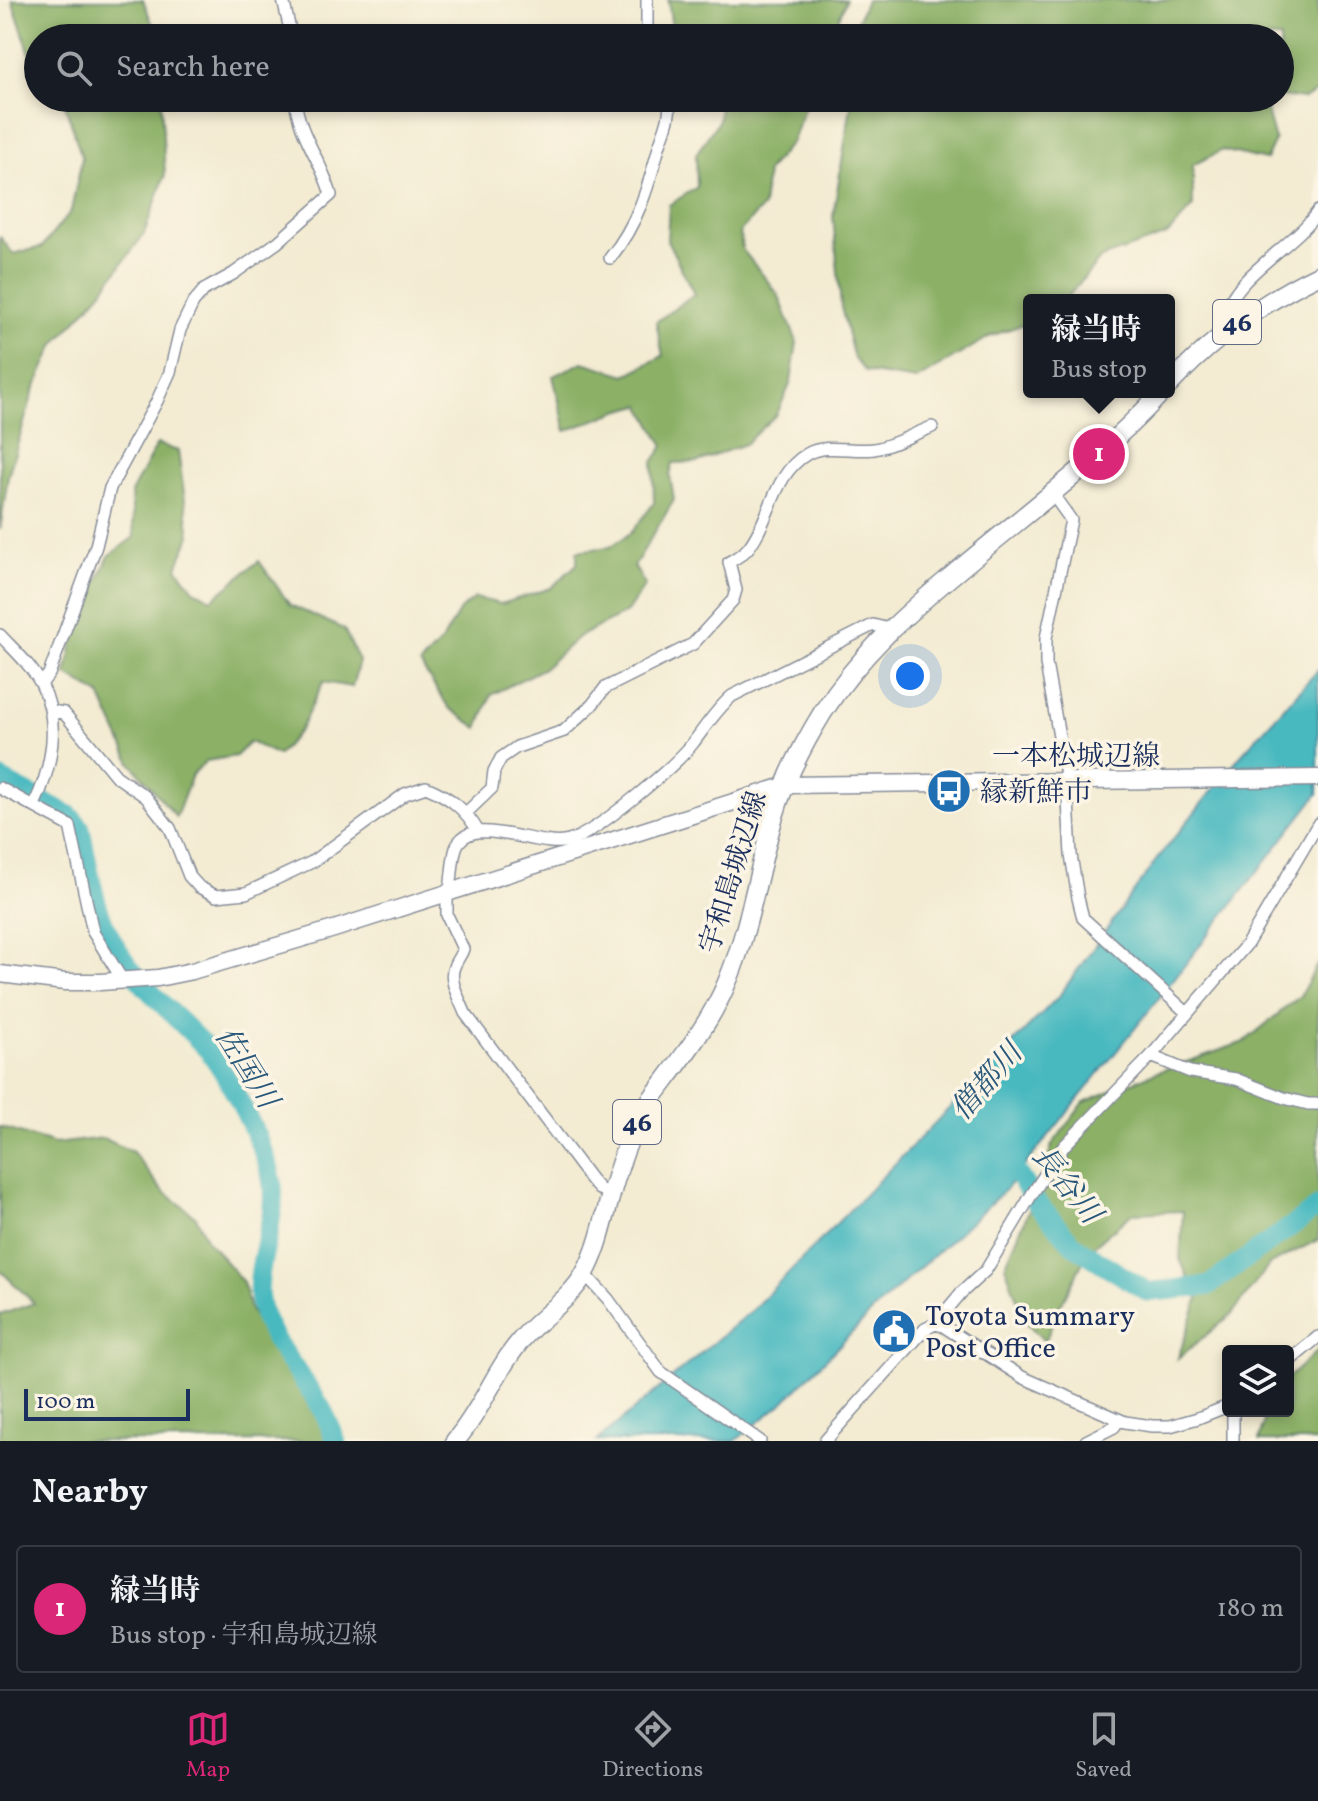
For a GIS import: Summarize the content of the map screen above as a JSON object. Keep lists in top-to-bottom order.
{
  "streets": {
    "main road": ["46", "宇和島城辺線"],
    "street": ["一本松城辺線"]
  },
  "crossings": [
    ["一本松城辺線", "宇和島城辺線"]
  ],
  "water": ["佐国川", "僧都川", "長谷川"],
  "places": {
    "bus stop": ["縁新鮮市"],
    "public building": ["Toyota Summary Post Office"]
  },
  "scale_bar": "100 m",
  "page": {
    "search": "Search here",
    "popup": ["緑当時", "Bus stop"],
    "pins": "1",
    "scale": "100 m",
    "heading": "Nearby",
    "list": [
      {
        "mark": "1",
        "name": "緑当時",
        "note": "Bus stop · 宇和島城辺線",
        "value": "180 m"
      }
    ],
    "nav": ["Map", "Directions", "Saved"]
  }
}
